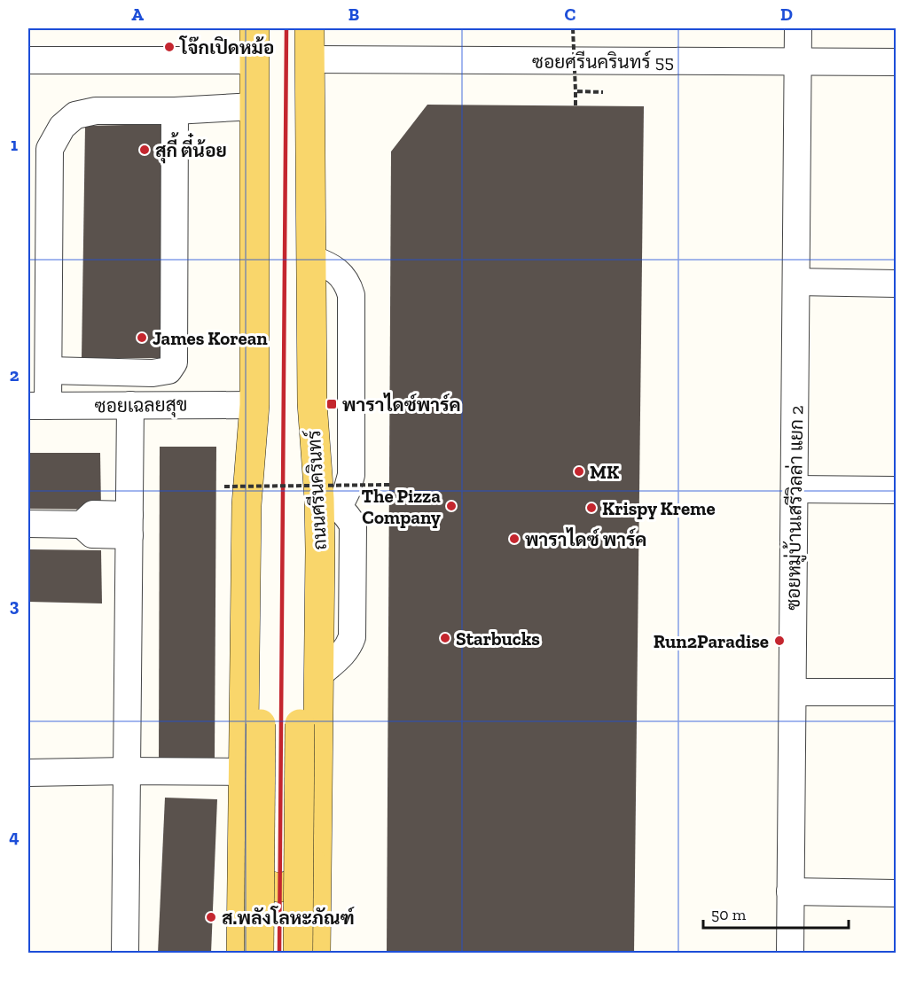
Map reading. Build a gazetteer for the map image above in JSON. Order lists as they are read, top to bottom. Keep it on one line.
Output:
{"streets":{"main road":["ถนนศรีนครินทร์"],"street":["ซอยศรีนครินทร์ 55","ซอยเฉลยสุข","ซอยหมู่บ้านเสรีวิลล่า แยก 2"]},"crossings":[["ซอยศรีนครินทร์ 55","ถนนศรีนครินทร์"],["ซอยศรีนครินทร์ 55","ซอยหมู่บ้านเสรีวิลล่า แยก 2"]],"places":{"other":["โจ๊กเปิดหม้อ","สุกี้ ตี๋น้อย","James Korean","MK","The Pizza Company","Krispy Kreme","พาราไดซ์ พาร์ค","Starbucks","Run2Paradise","ส.พลังโลหะภัณฑ์"],"transit":["พาราไดซ์พาร์ค"]},"scale_bar":"50 m","grid":{"columns":["A","B","C","D"],"rows":["1","2","3","4"]}}
